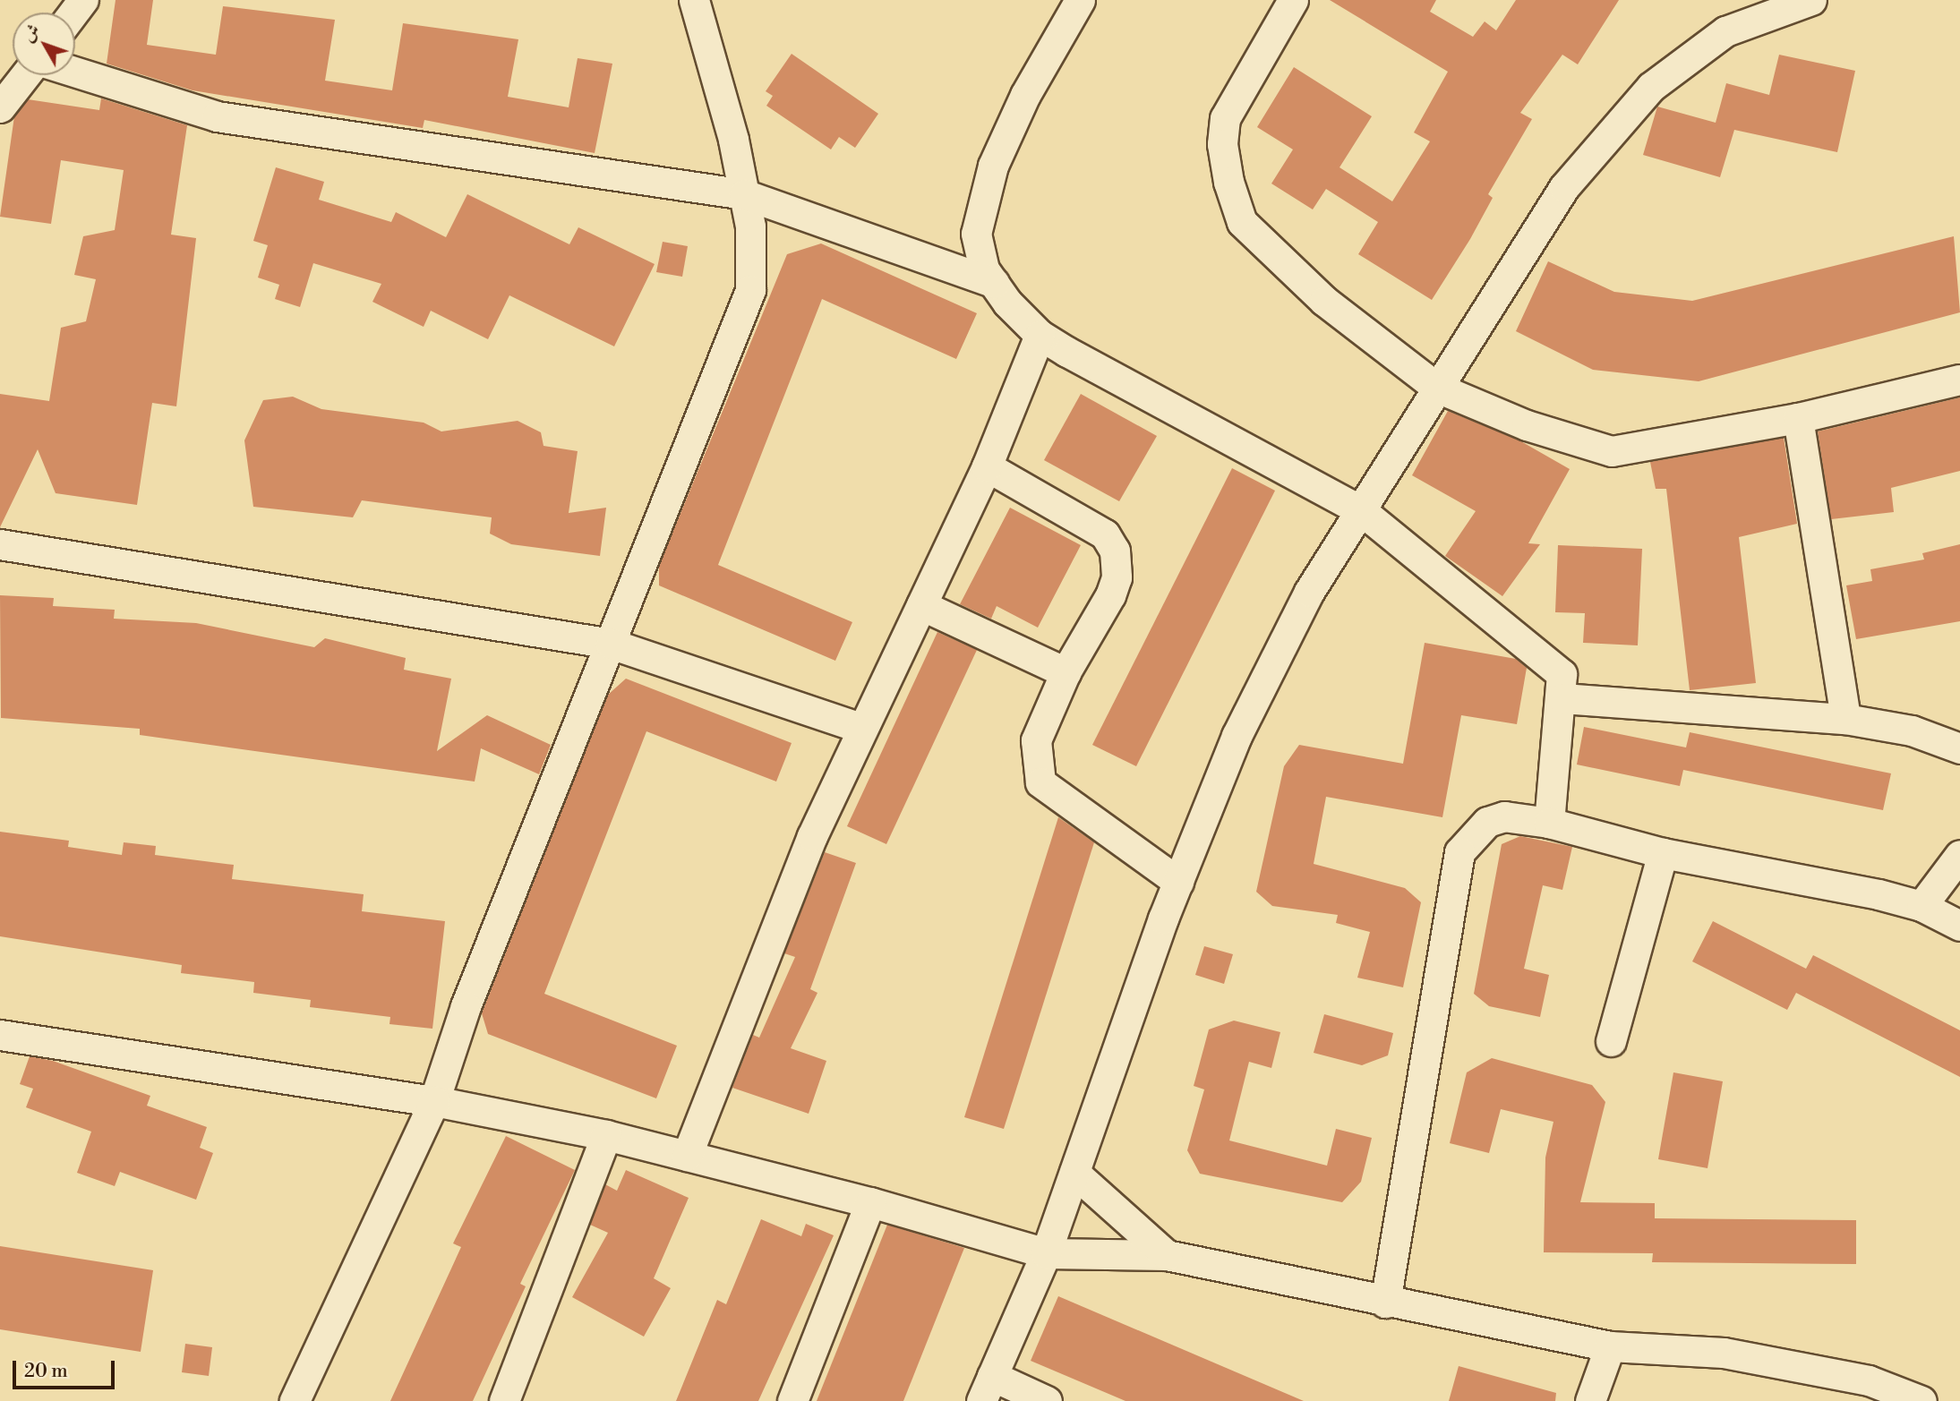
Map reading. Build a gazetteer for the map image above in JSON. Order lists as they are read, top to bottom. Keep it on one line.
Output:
{"scale_bar":"20 m","north":"top left"}
